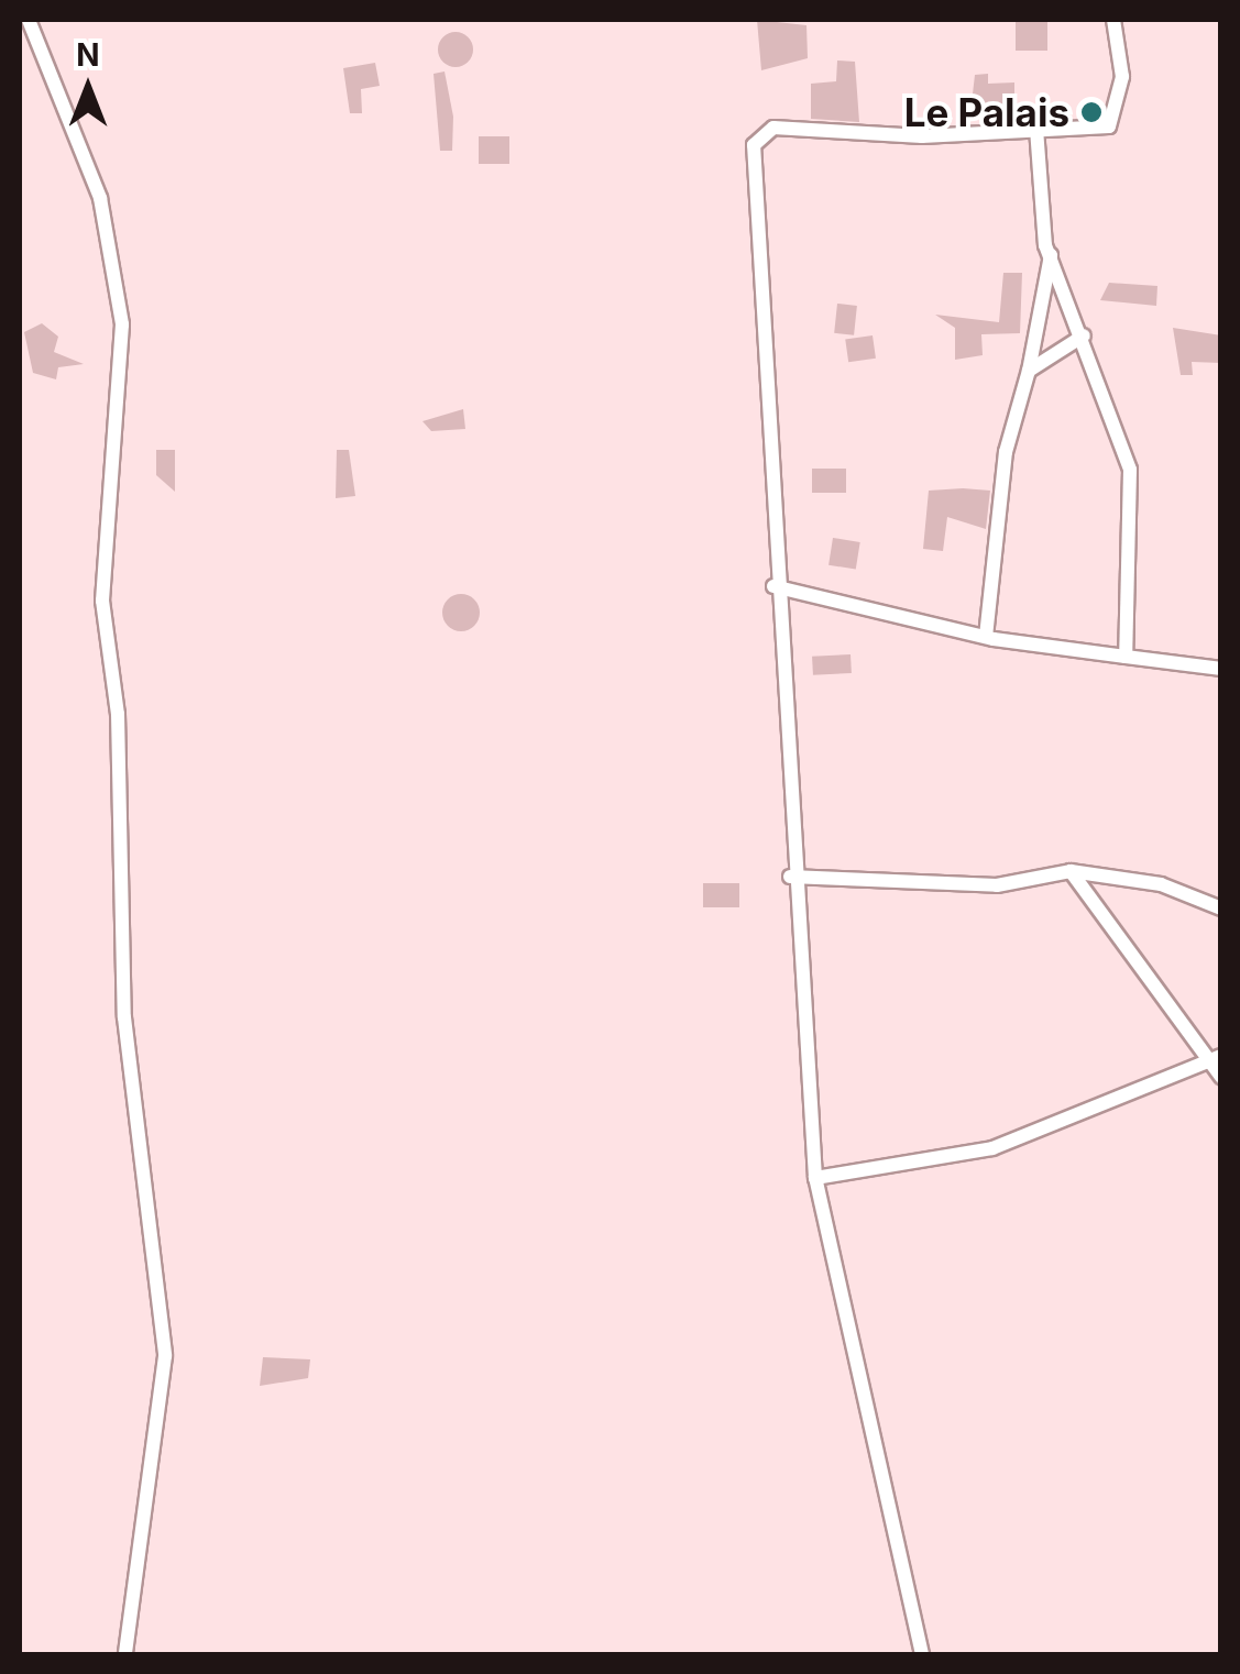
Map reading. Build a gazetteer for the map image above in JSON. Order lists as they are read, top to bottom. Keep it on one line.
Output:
{"places":["Le Palais"],"north":"top"}
